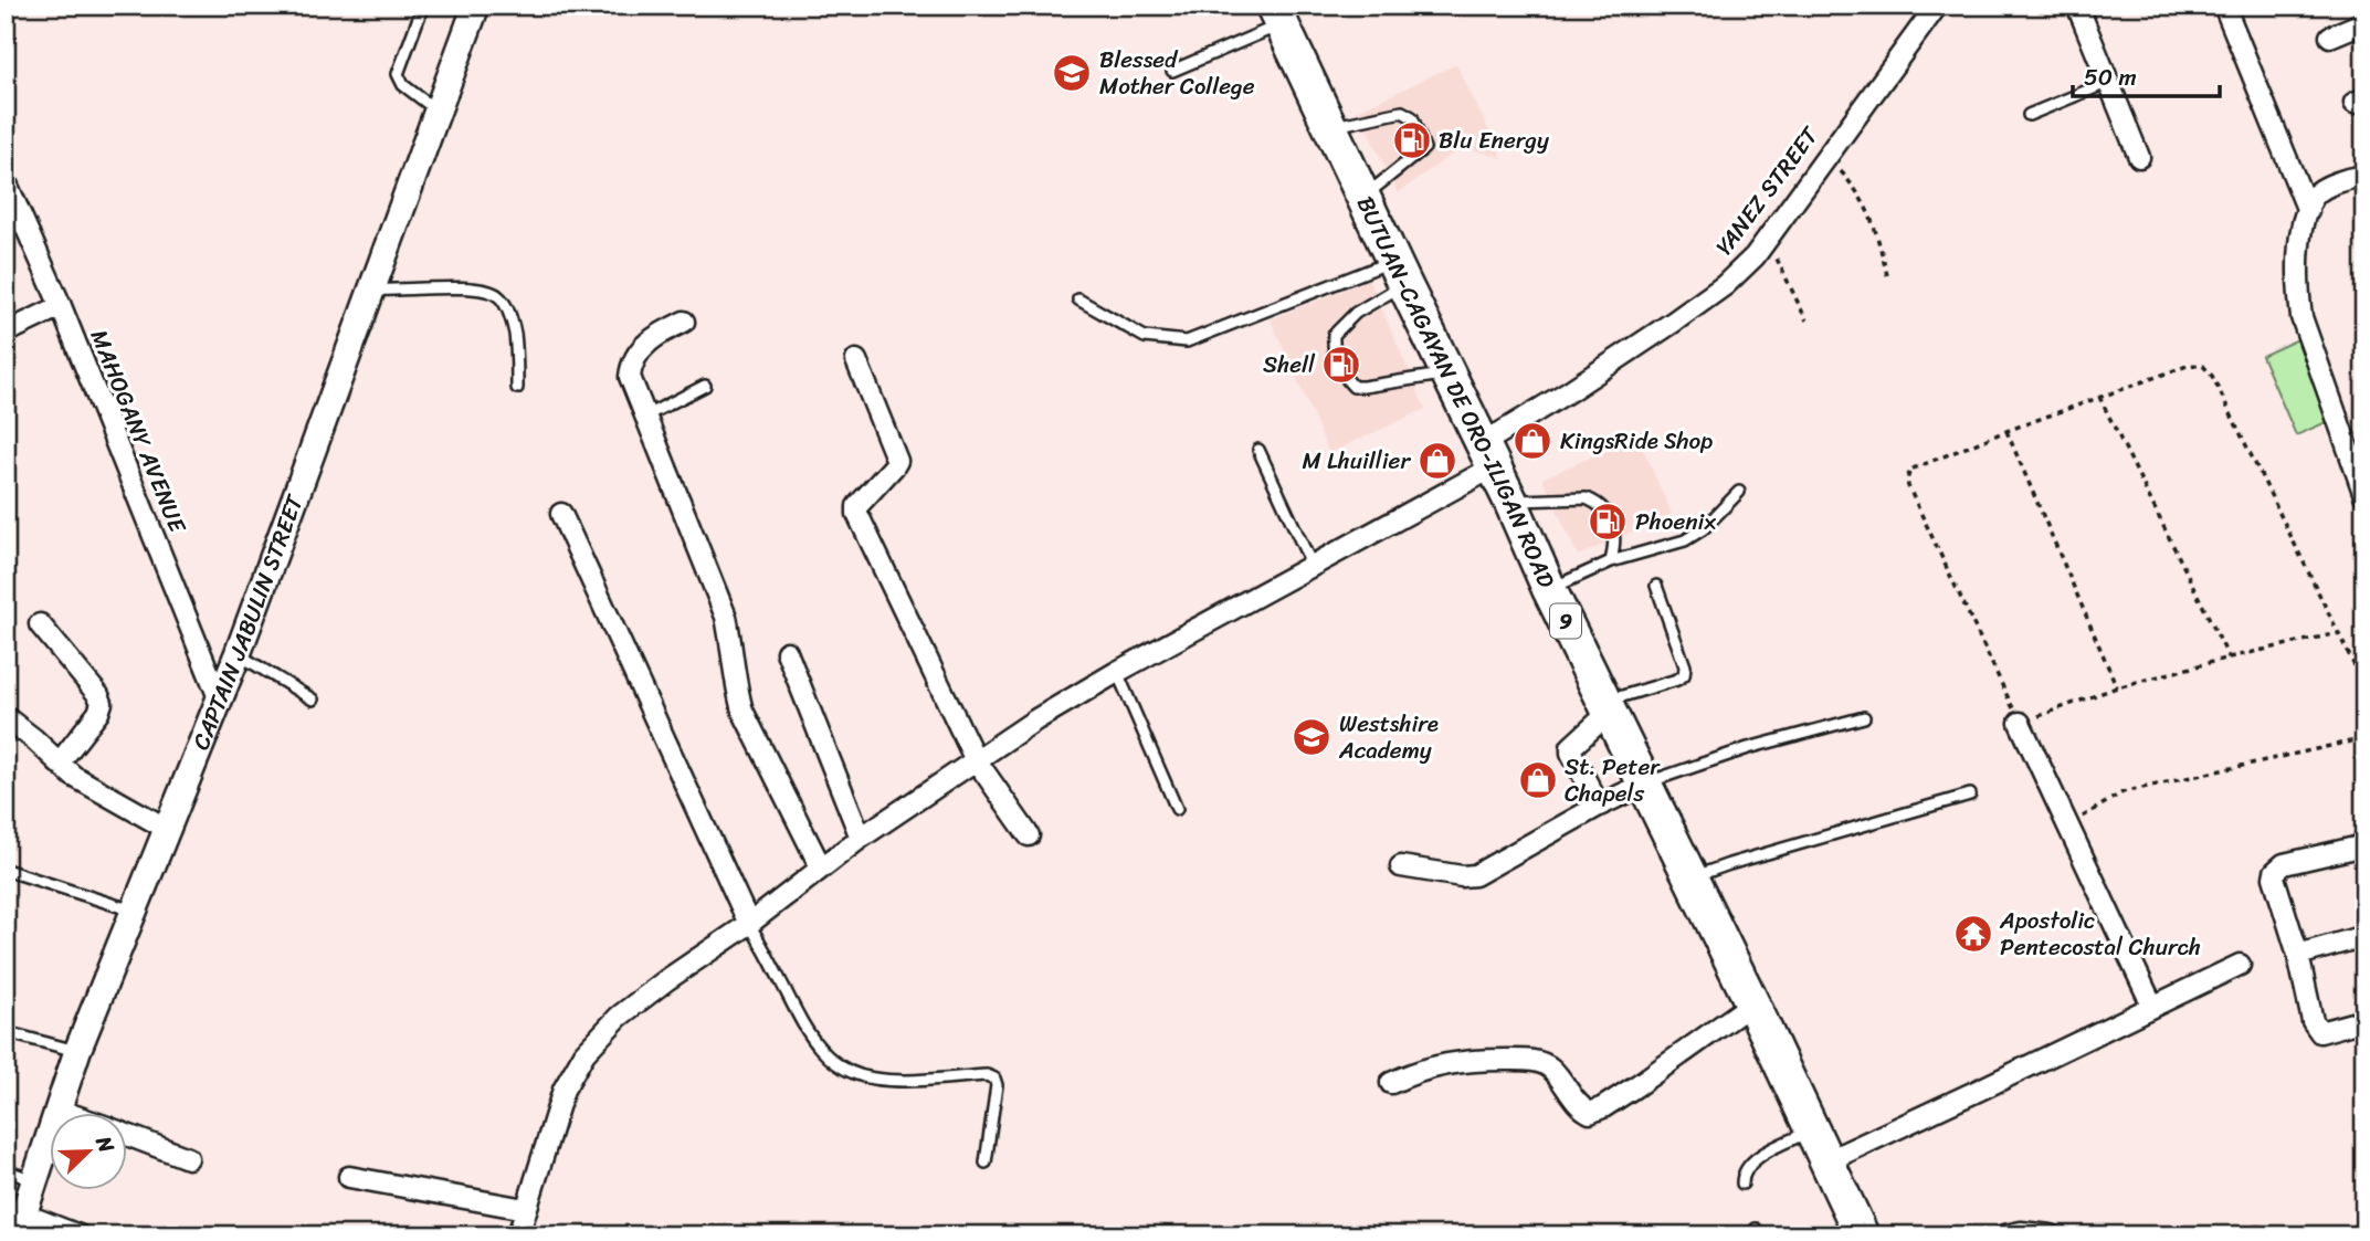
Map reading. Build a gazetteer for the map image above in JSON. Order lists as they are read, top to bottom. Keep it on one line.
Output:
{"streets":{"highway":["BUTUAN-CAGAYAN DE ORO-ILIGAN ROAD","9"],"street":["YANEZ STREET","MAHOGANY AVENUE","CAPTAIN JABULIN STREET"]},"crossings":[["YANEZ STREET","BUTUAN-CAGAYAN DE ORO-ILIGAN ROAD"],["MAHOGANY AVENUE","CAPTAIN JABULIN STREET"]],"places":{"school or university":["Blessed Mother College","Westshire Academy"],"fuel station":["Blu Energy","Shell","Phoenix"],"shop":["KingsRide Shop","M Lhuillier","St. Peter Chapels"],"temple":["Apostolic Pentecostal Church"]},"scale_bar":"50 m","north":"top right"}
